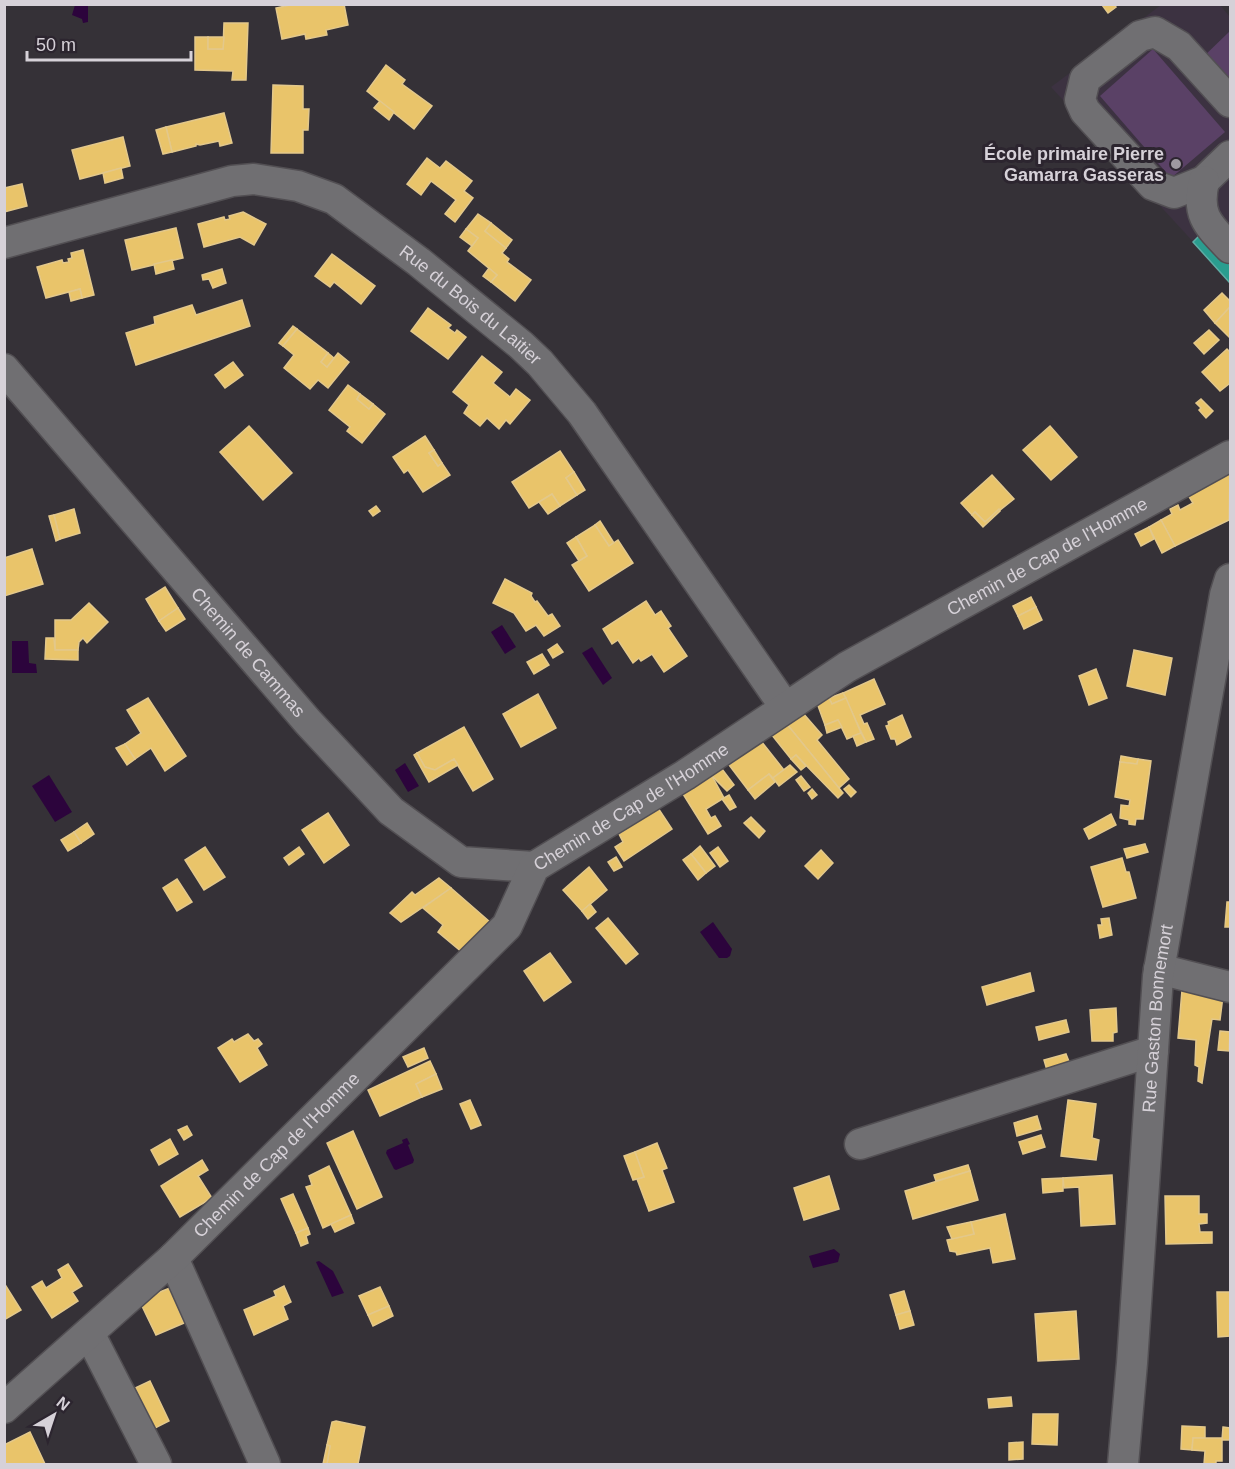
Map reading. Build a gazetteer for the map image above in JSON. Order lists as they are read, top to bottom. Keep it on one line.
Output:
{"streets":{"street":["Rue du Bois du Laitier","Chemin de Cap de l'Homme","Chemin de Cammas","Rue Gaston Bonnemort"]},"crossings":[["Rue du Bois du Laitier","Chemin de Cap de l'Homme"],["Chemin de Cap de l'Homme","Chemin de Cammas"]],"places":["École primaire Pierre Gamarra Gasseras"],"scale_bar":"50 m","north":"top right"}
